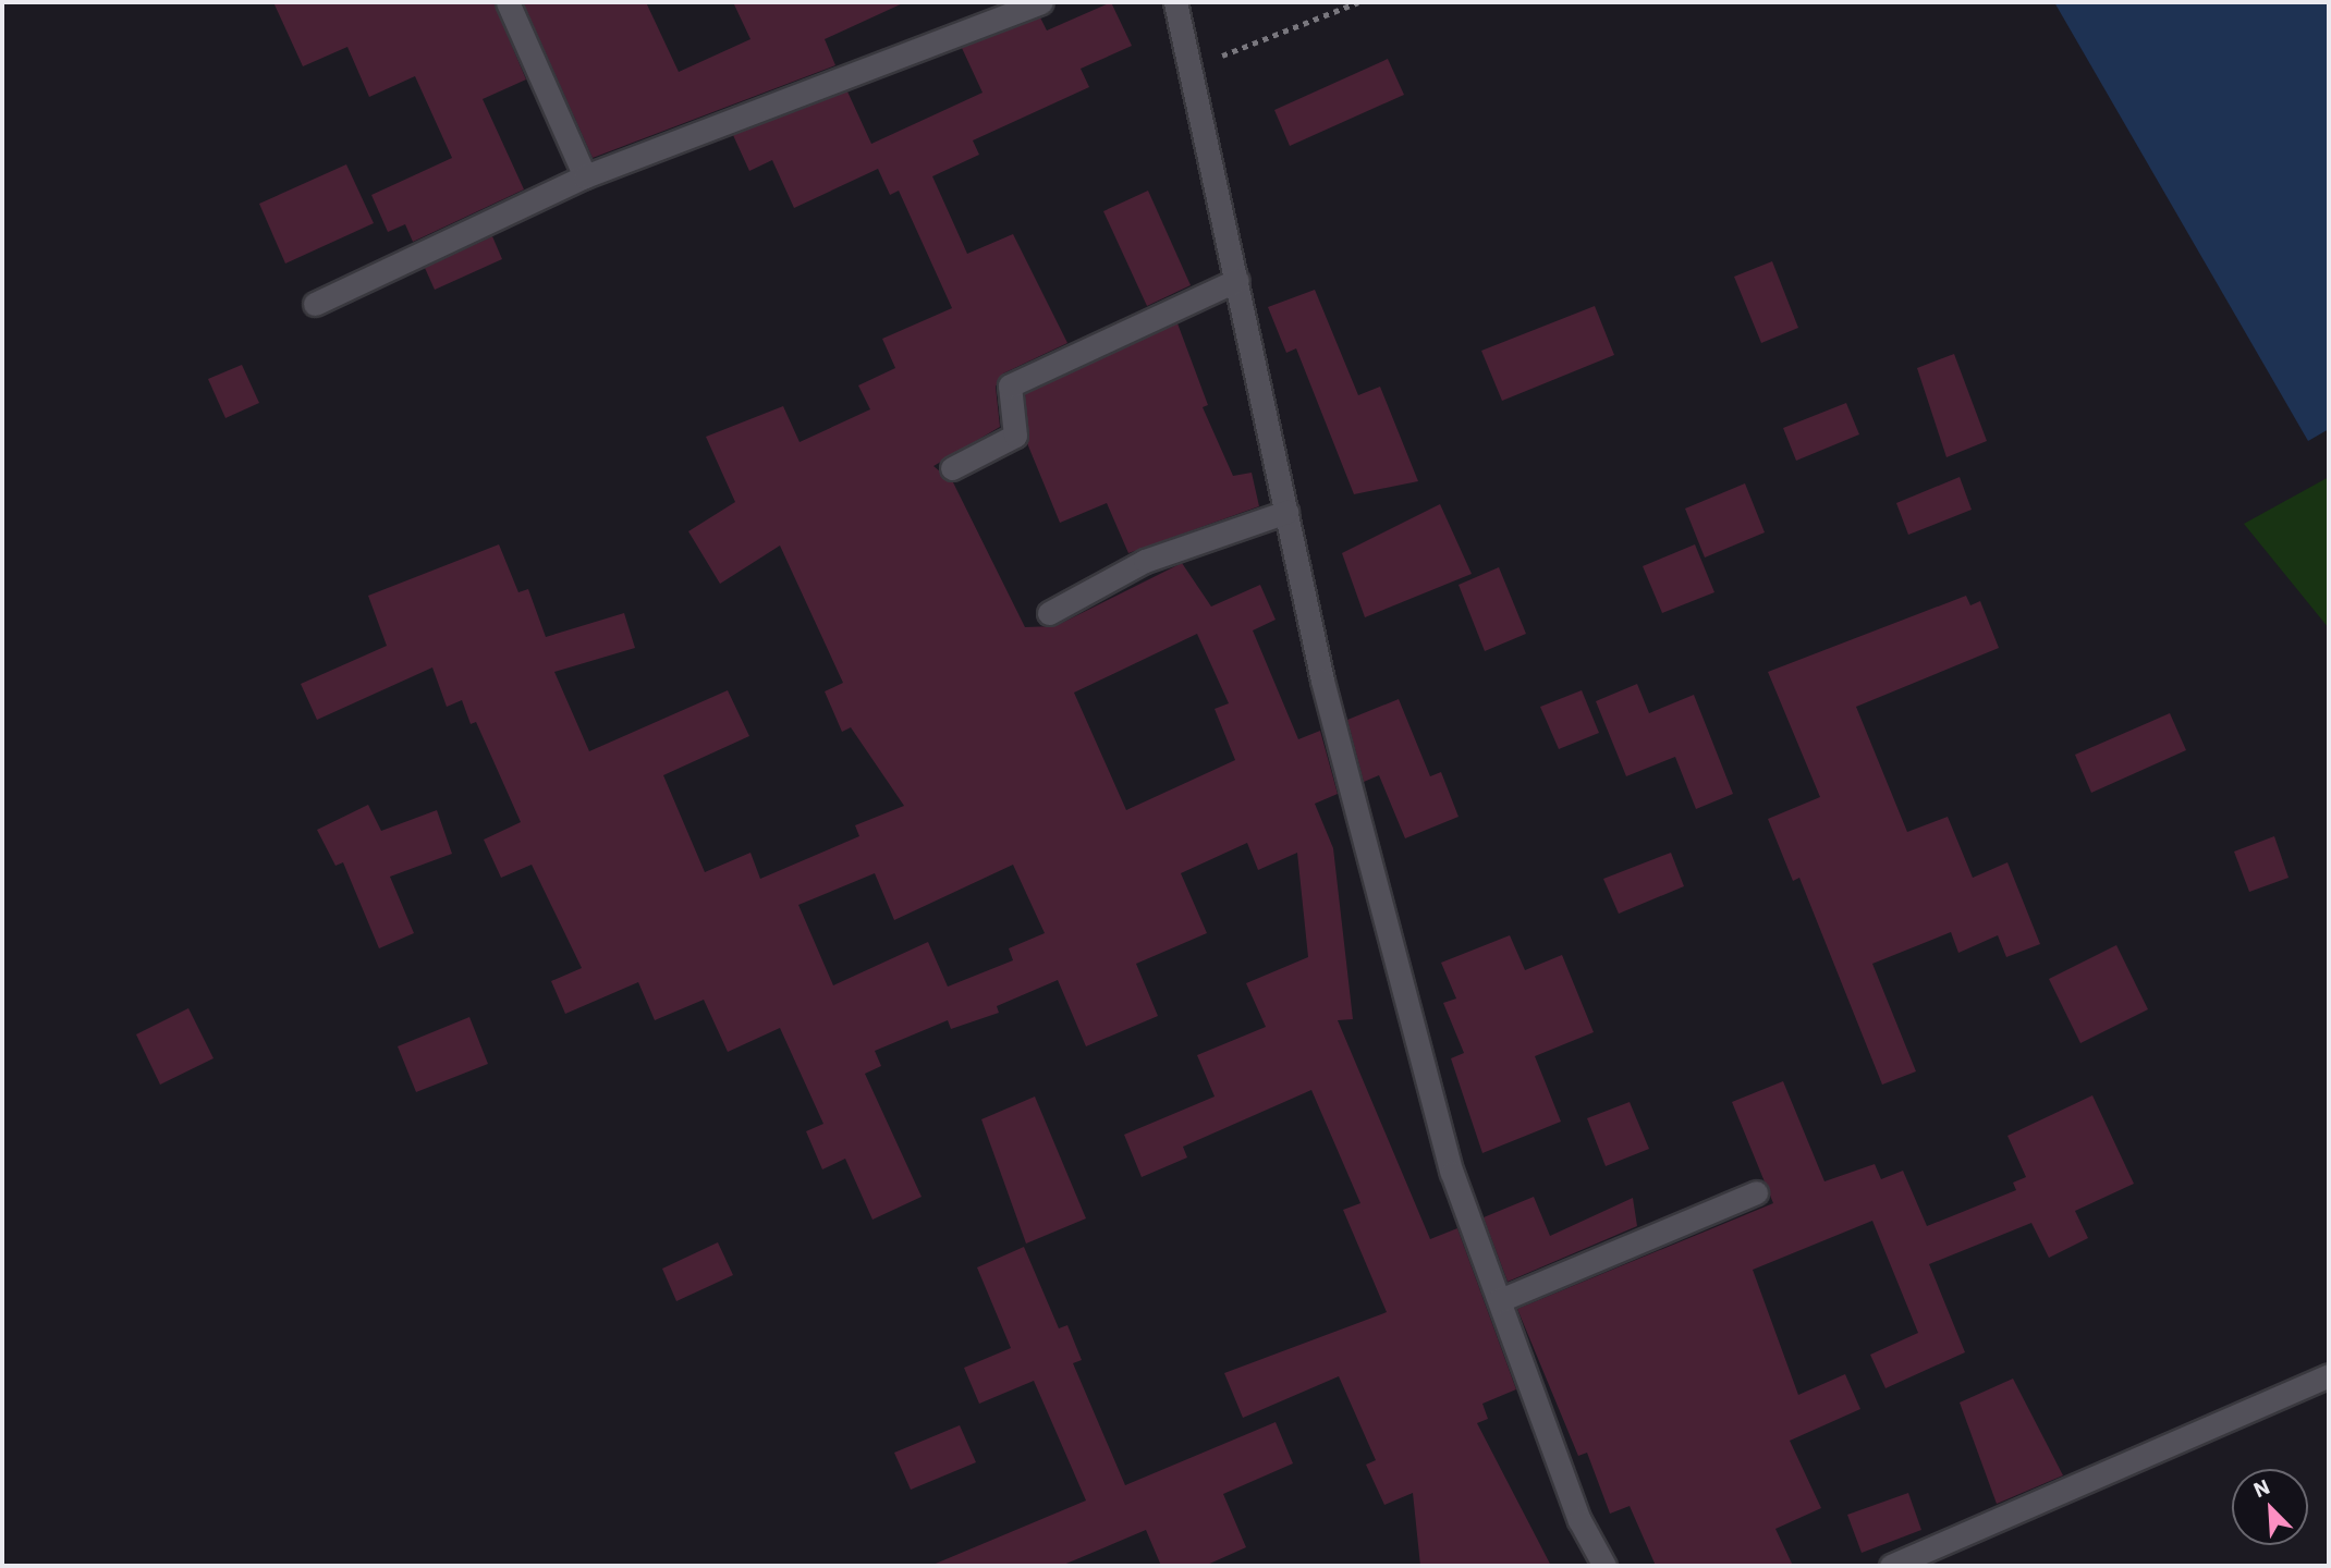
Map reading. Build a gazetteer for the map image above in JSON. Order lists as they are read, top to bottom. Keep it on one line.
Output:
{"north":"top left"}
